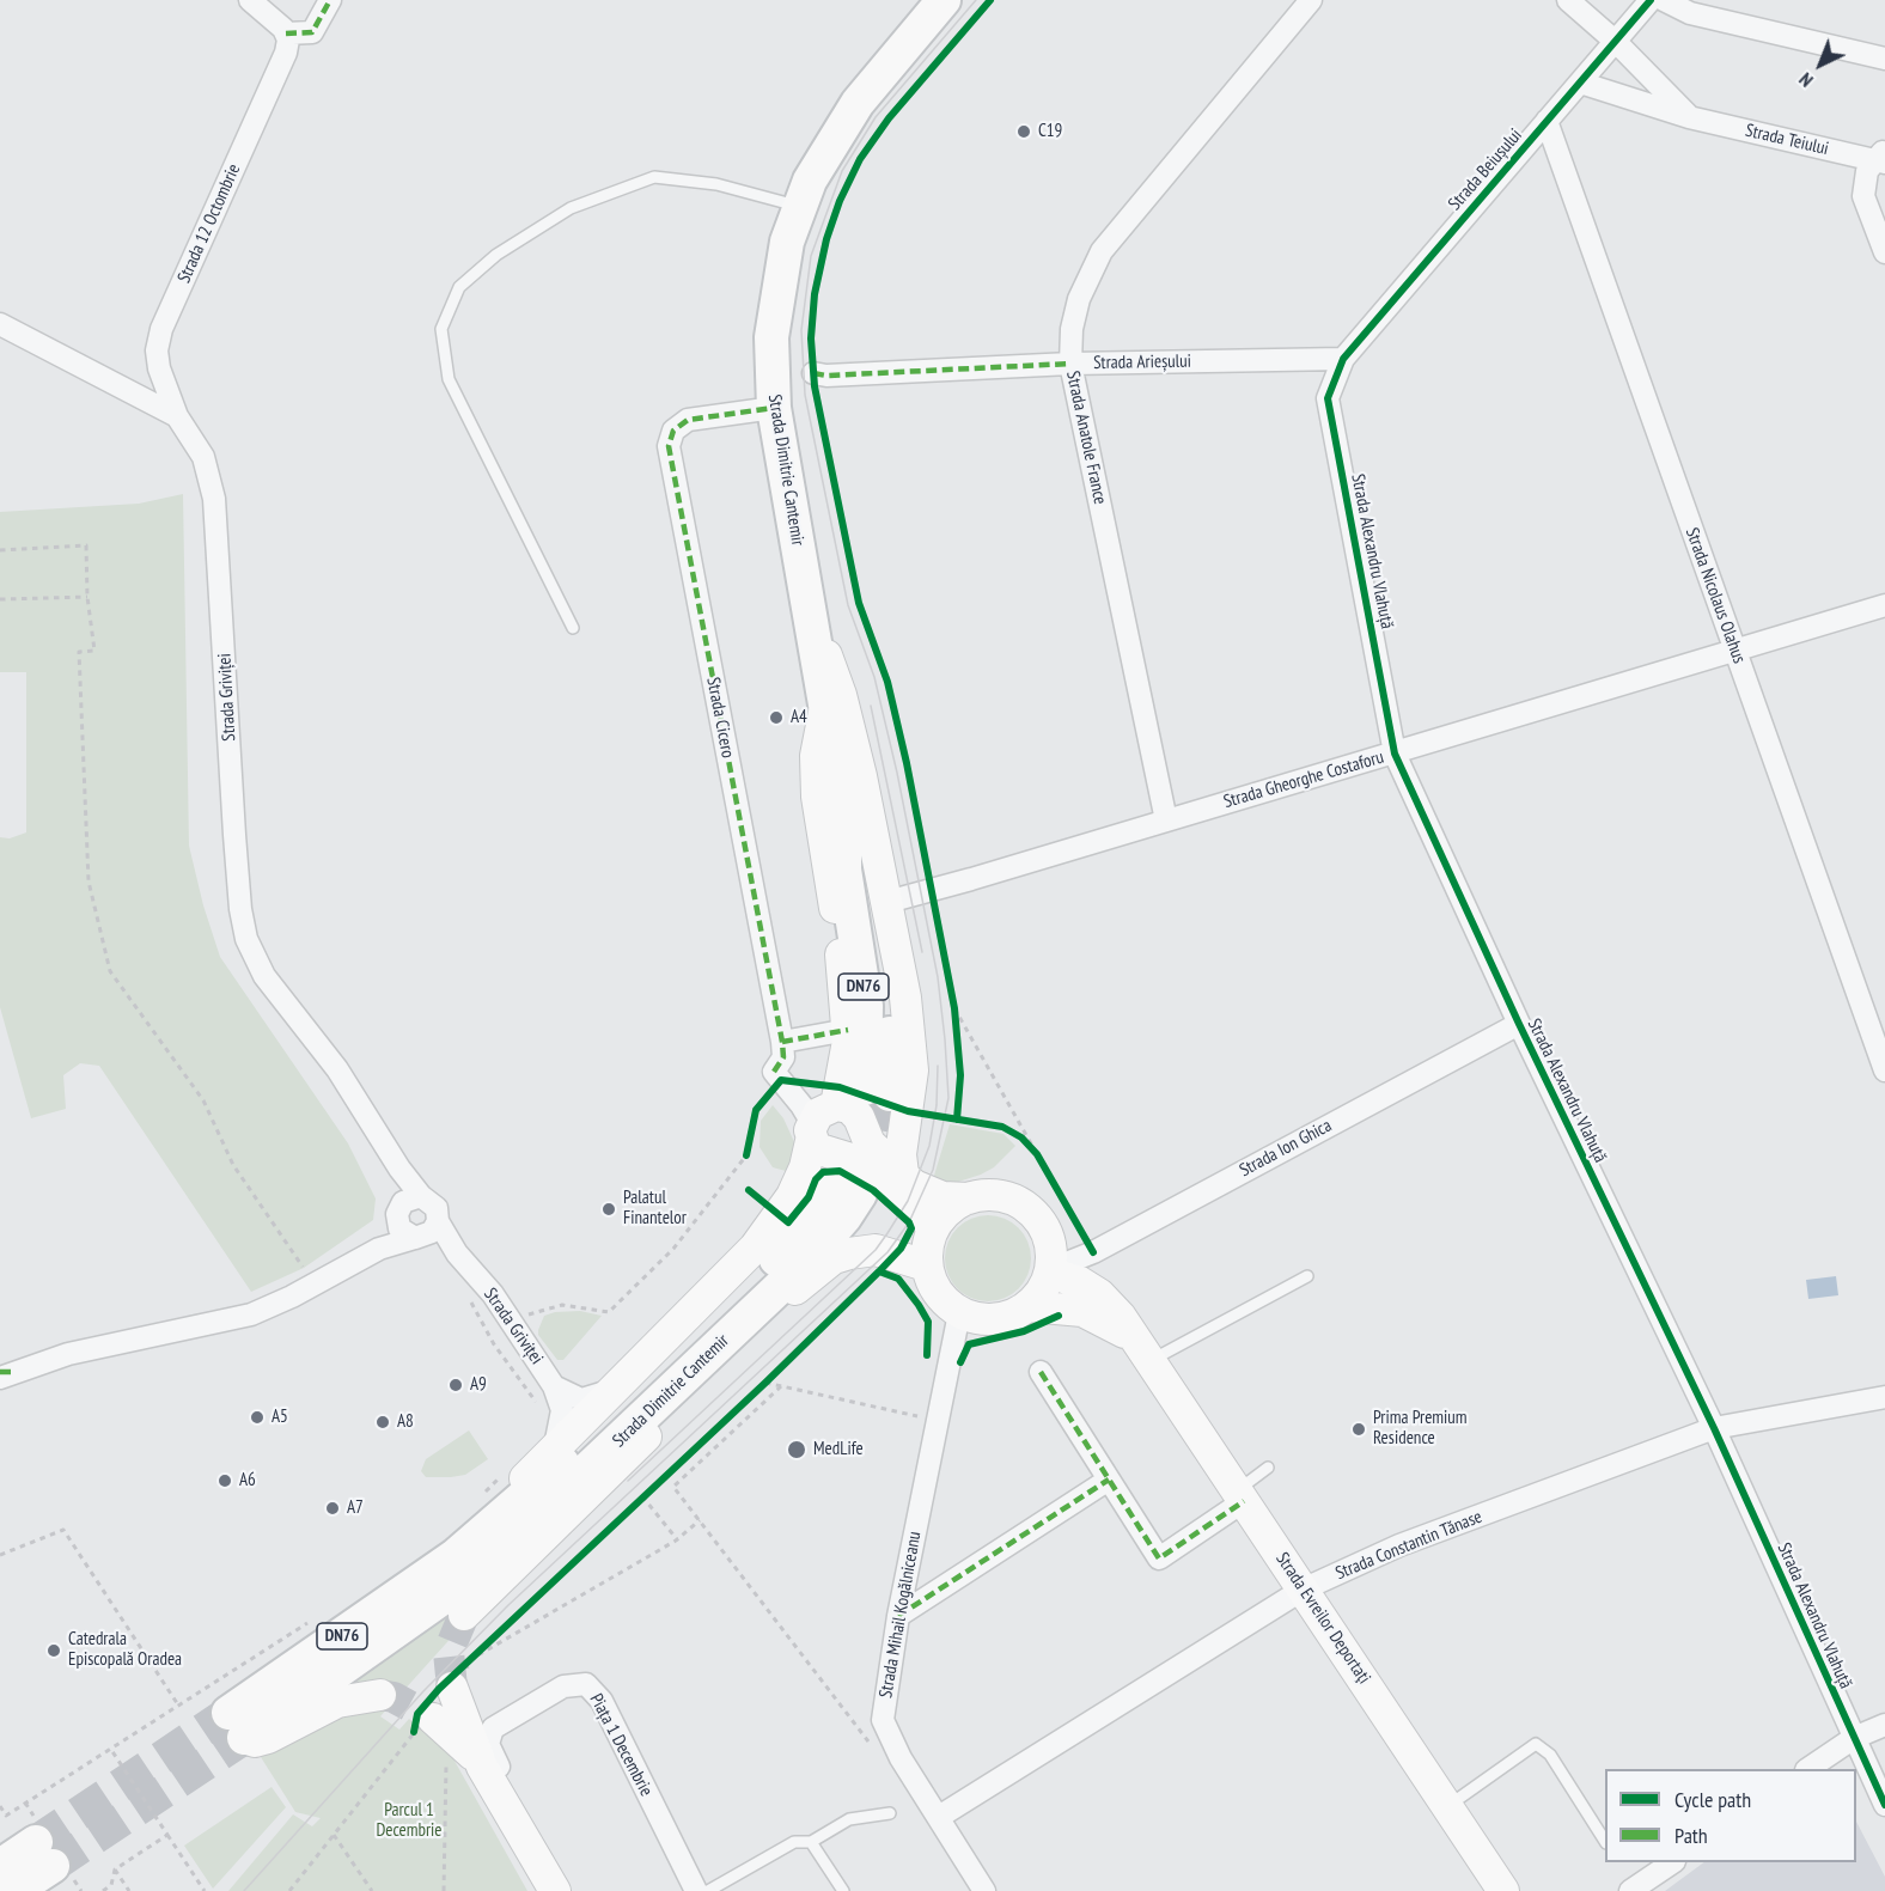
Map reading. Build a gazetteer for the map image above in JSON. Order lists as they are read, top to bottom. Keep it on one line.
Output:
{"streets":{"main road":["Strada Dimitrie Cantemir","DN76","Strada Evreilor Deportaţi"],"street":["Strada Teiului","Strada Beiușului","Strada 12 Octombrie","Strada Arieșului","Strada Anatole France","Strada Alexandru Vlahuță","Strada Nicolaus Olahus","Strada Griviței","Strada Cicero","Strada Gheorghe Costaforu","Strada Ion Ghica","Strada Constantin Tănase","Strada Mihail Kogălniceanu","Piața 1 Decembrie"]},"crossings":[["Strada Teiului","Strada Beiușului"],["Strada Beiușului","Strada Arieșului"],["Strada Beiușului","Strada Alexandru Vlahuță"],["Strada Beiușului","Strada Nicolaus Olahus"],["Strada 12 Octombrie","Strada Griviței"],["Strada Arieșului","Strada Anatole France"],["Strada Arieșului","Strada Alexandru Vlahuță"],["Strada Anatole France","Strada Gheorghe Costaforu"],["Strada Dimitrie Cantemir","Strada Cicero"],["Strada Dimitrie Cantemir","DN76"],["Strada Alexandru Vlahuță","Strada Gheorghe Costaforu"],["Strada Alexandru Vlahuță","Strada Ion Ghica"],["Strada Alexandru Vlahuță","Strada Constantin Tănase"],["Strada Nicolaus Olahus","Strada Gheorghe Costaforu"],["Strada Ion Ghica","Strada Mihail Kogălniceanu"],["Strada Ion Ghica","Strada Evreilor Deportaţi"],["Strada Constantin Tănase","Strada Mihail Kogălniceanu"],["Strada Constantin Tănase","Strada Evreilor Deportaţi"],["Strada Mihail Kogălniceanu","Strada Evreilor Deportaţi"]],"parks":["Parcul 1 Decembrie"],"places":["C19","A4","Palatul Finantelor","A9","A5","A8","Prima Premium Residence","MedLife","A6","A7","Catedrala Episcopală Oradea"],"legend":["Cycle path","Path"],"north":"bottom left"}
